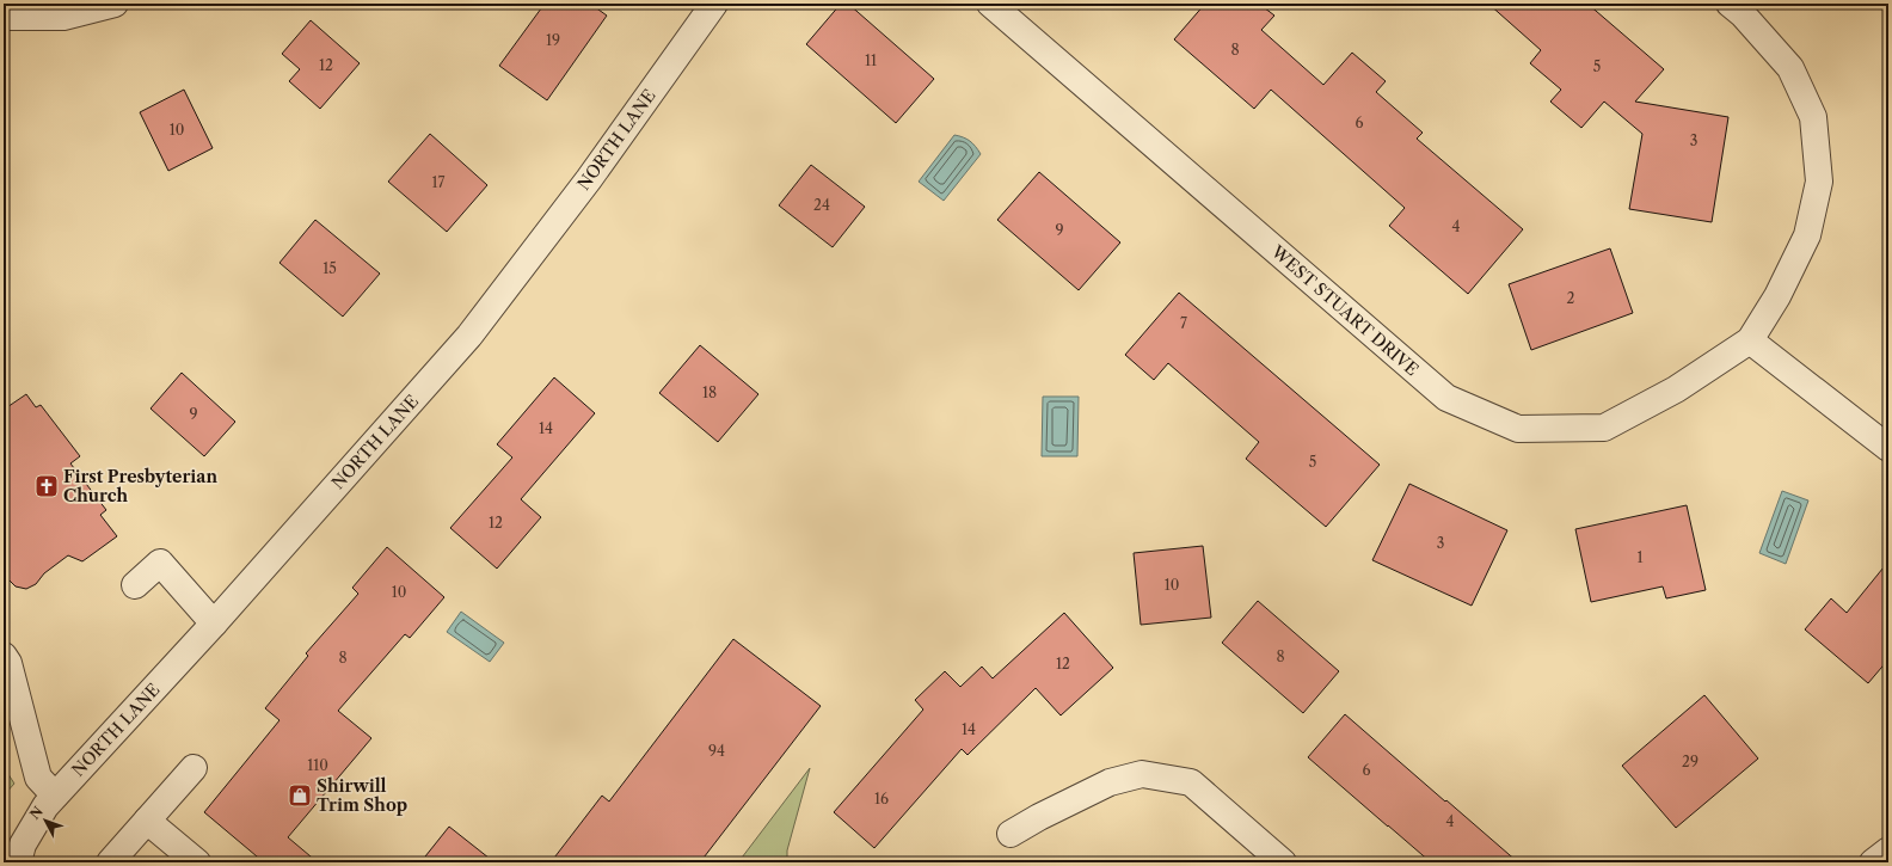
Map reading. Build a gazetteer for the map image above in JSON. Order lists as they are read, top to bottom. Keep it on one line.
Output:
{"streets":{"street":["NORTH LANE","WEST STUART DRIVE"]},"places":{"church":["First Presbyterian Church"],"shop":["Shirwill Trim Shop"]},"house_numbers":["19","8","11","12","5","6","10","3","17","24","4","9","15","2","7","18","9","14","5","12","3","1","10","10","8","8","12","14","94","29","110","6","16","4"],"north":"top left"}
